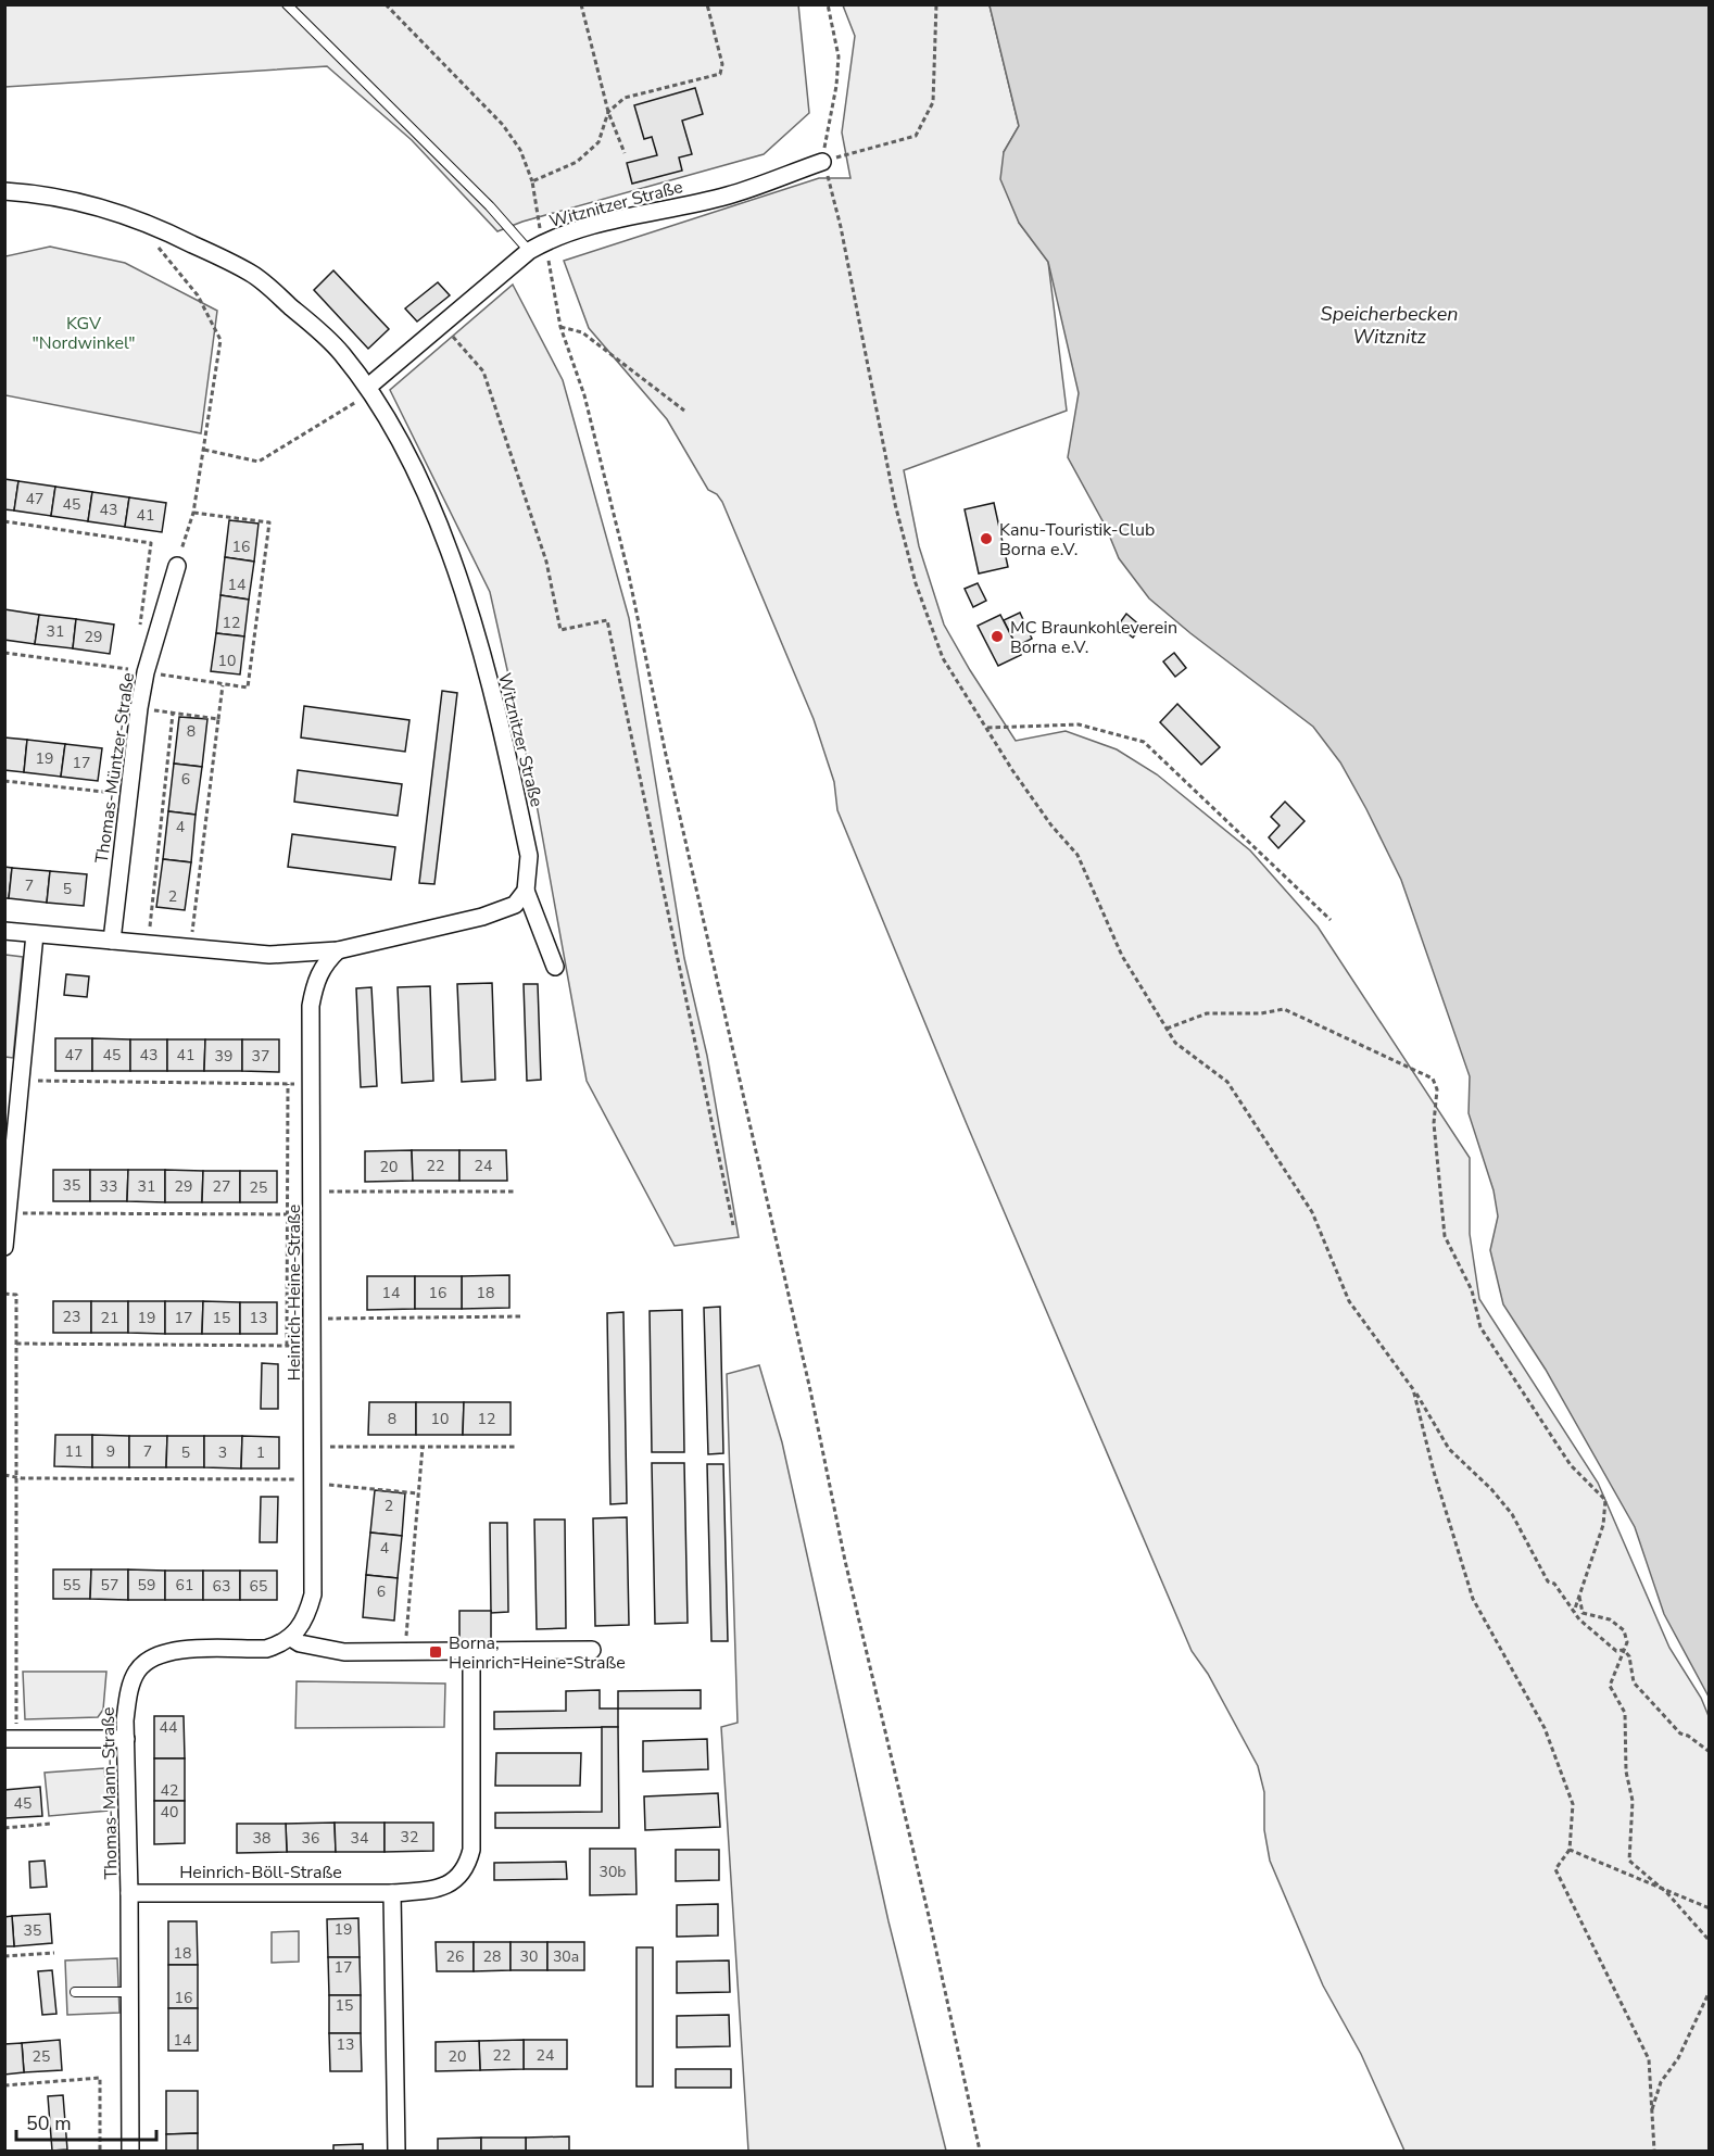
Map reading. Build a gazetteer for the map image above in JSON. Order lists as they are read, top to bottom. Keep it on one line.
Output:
{"streets":{"street":["Witznitzer Straße","Thomas-Müntzer-Straße","Heinrich-Heine-Straße","Thomas-Mann-Straße","Heinrich-Böll-Straße"]},"crossings":[["Heinrich-Heine-Straße","Thomas-Mann-Straße"],["Thomas-Mann-Straße","Heinrich-Böll-Straße"]],"water":["Speicherbecken Witznitz"],"parks":["KGV \"Nordwinkel\""],"places":{"other":["Kanu-Touristik-Club Borna e.V.","MC Braunkohleverein Borna e.V."],"transit":["Borna, Heinrich-Heine-Straße"]},"house_numbers":["47","45","43","41","16","14","12","31","29","10","8","19","17","6","4","7","5","2","47","45","43","41","39","37","22","24","20","35","33","31","29","27","25","14","16","18","23","21","19","17","15","13","8","10","12","11","9","7","5","3","1","2","4","55","57","59","61","63","65","6","44","42","45","40","32","38","36","34","30b","19","35","18","26","28","30","30a","17","16","15","14","13","22","24","25","20"],"scale_bar":"50 m"}
